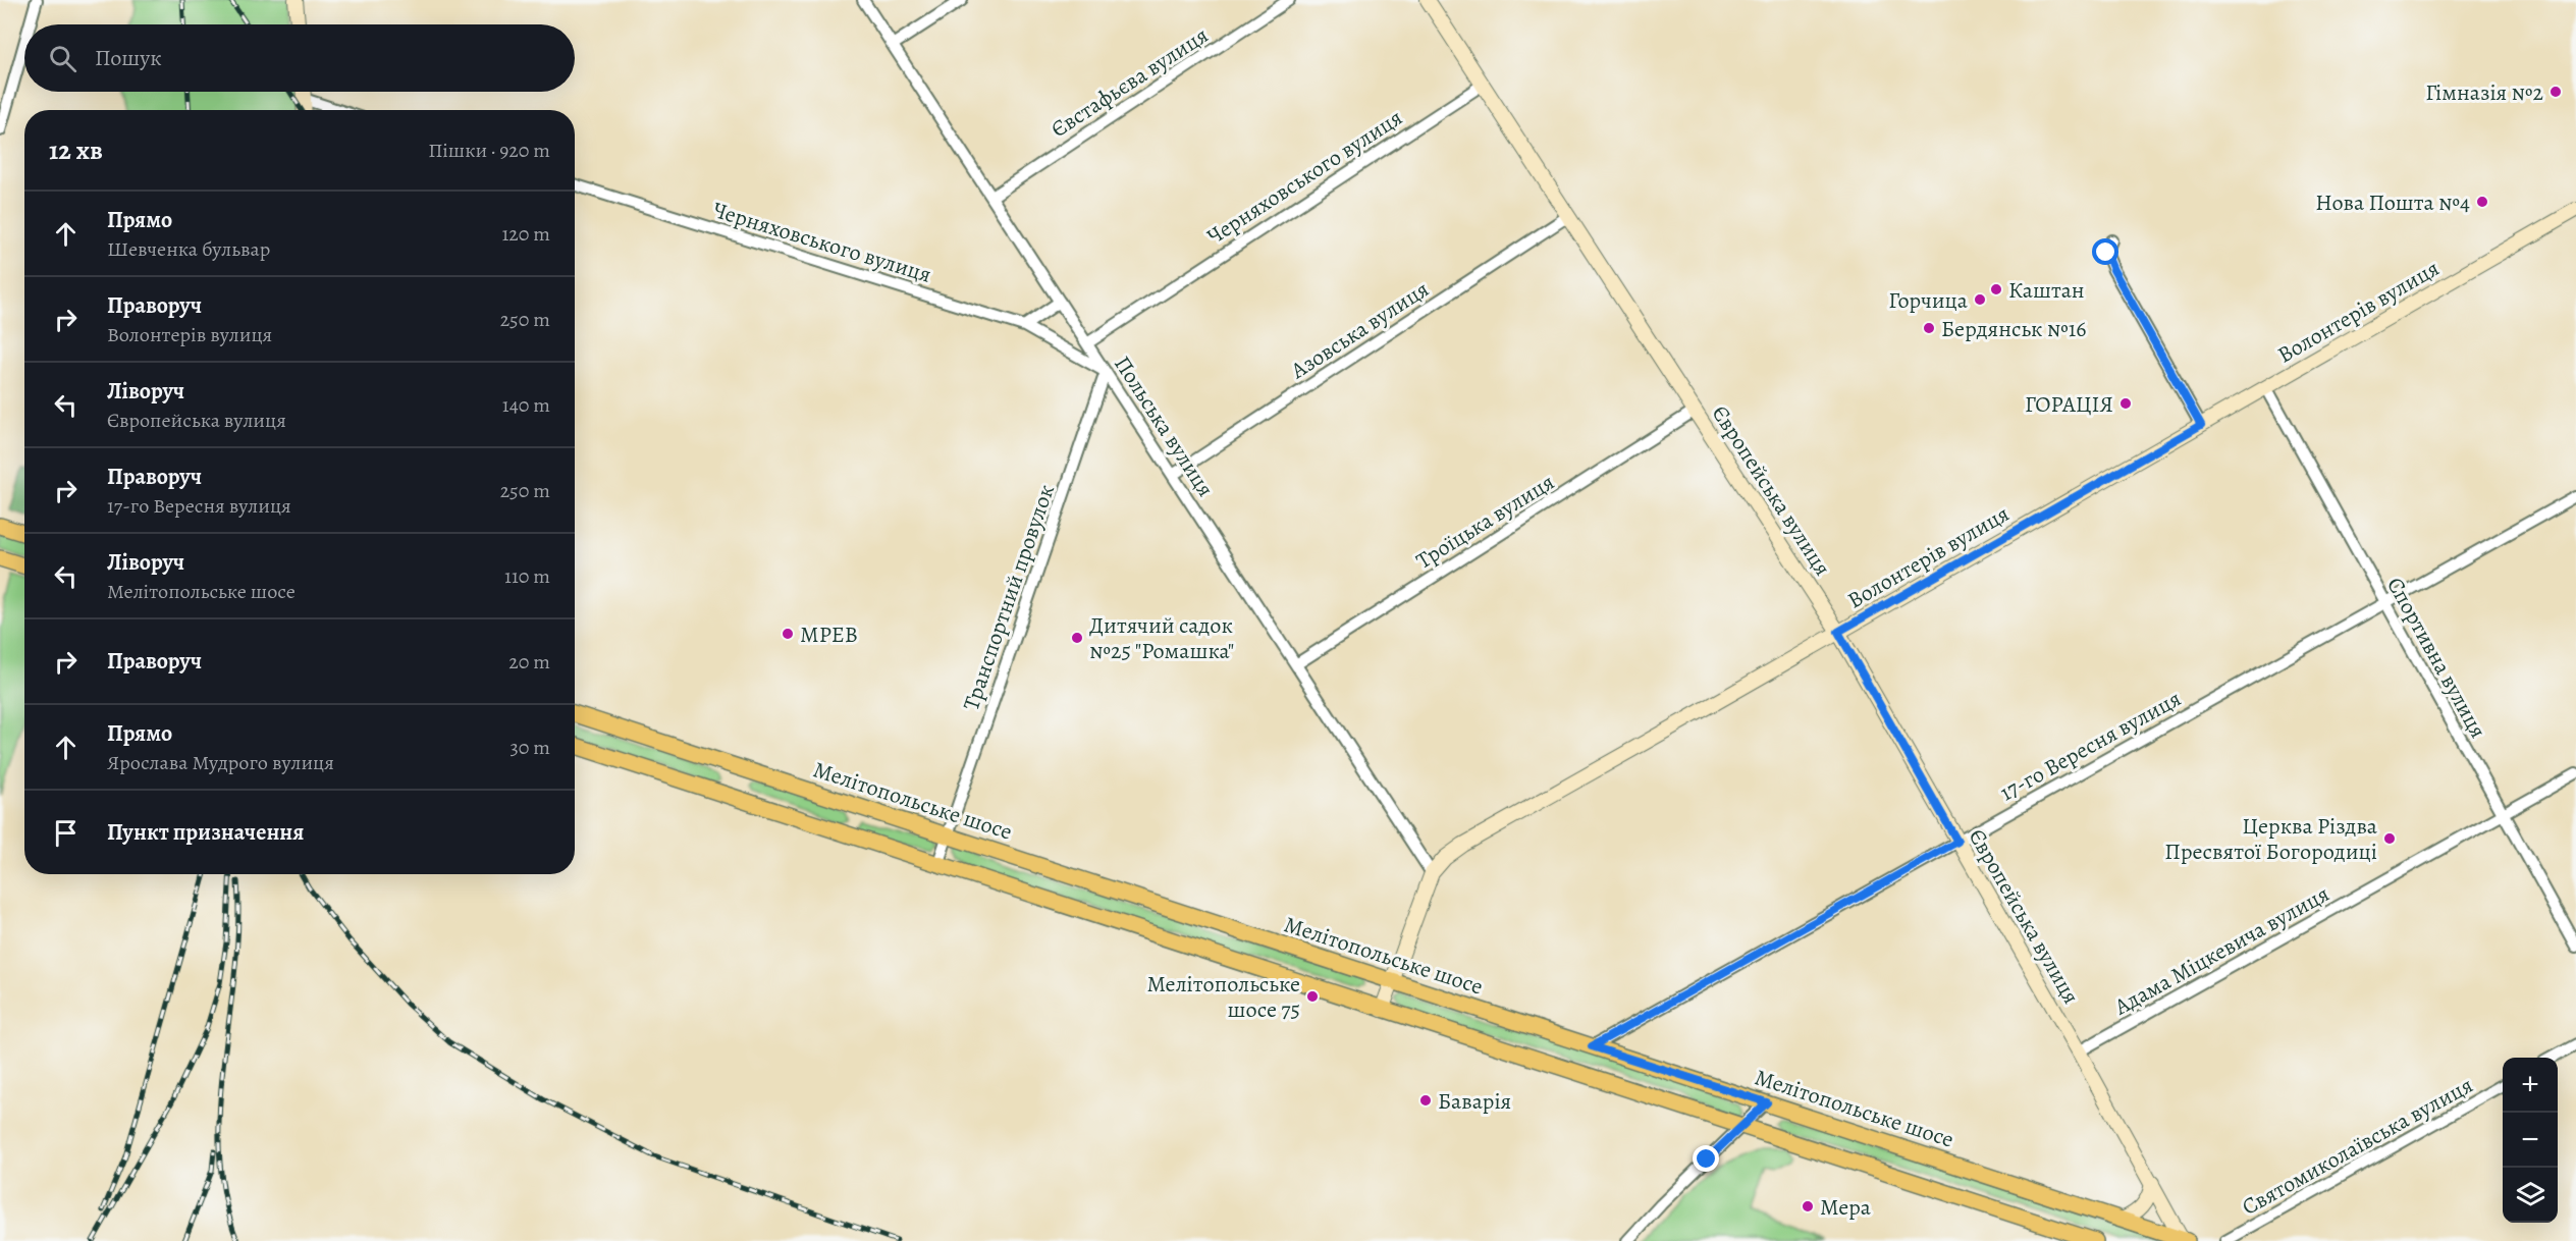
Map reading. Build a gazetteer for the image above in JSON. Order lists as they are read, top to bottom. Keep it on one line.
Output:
{"streets":{"main road":["Мелітопольське шосе"],"street":["Євстафьєва вулиця","Черняховського вулиця","Волонтерів вулиця","Азовська вулиця","Польська вулиця","Європейська вулиця","Троїцька вулиця","Транспортний провулок","Спортивна вулиця","17-го Вересня вулиця","Адама Міцкевича вулиця","Святомиколаївська вулиця"]},"crossings":[["Євстафьєва вулиця","Польська вулиця"],["Черняховського вулиця","Польська вулиця"],["Черняховського вулиця","Європейська вулиця"],["Черняховського вулиця","Транспортний провулок"],["Волонтерів вулиця","Польська вулиця"],["Волонтерів вулиця","Європейська вулиця"],["Волонтерів вулиця","Спортивна вулиця"],["Волонтерів вулиця","Мелітопольське шосе"],["Азовська вулиця","Польська вулиця"],["Азовська вулиця","Європейська вулиця"],["Польська вулиця","Троїцька вулиця"],["Польська вулиця","Транспортний провулок"],["Європейська вулиця","Троїцька вулиця"],["Європейська вулиця","17-го Вересня вулиця"],["Європейська вулиця","Мелітопольське шосе"],["Європейська вулиця","Адама Міцкевича вулиця"],["Транспортний провулок","Мелітопольське шосе"],["Спортивна вулиця","17-го Вересня вулиця"],["Спортивна вулиця","Адама Міцкевича вулиця"],["17-го Вересня вулиця","Мелітопольське шосе"]],"places":["Гімназія №2","Нова Пошта №4","Каштан","Горчица","Бердянськ №16","ГОРАЦІЯ","МРЕВ","Дитячий садок №25 \"Ромашка\"","Церква Різдва Пресвятої Богородиці","Мелітопольське шосе 75","Баварія","Мера"],"page":{"search":"Пошук","heading":["12 хв","Пішки · 920 m"],"list":[["Прямо","Шевченка бульвар","120 m"],["Праворуч","Волонтерів вулиця","250 m"],["Ліворуч","Європейська вулиця","140 m"],["Праворуч","17-го Вересня вулиця","250 m"],["Ліворуч","Мелітопольське шосе","110 m"],["Праворуч","20 m"],["Прямо","Ярослава Мудрого вулиця","30 m"],"Пункт призначення"],"map_buttons":["+","−"]}}
